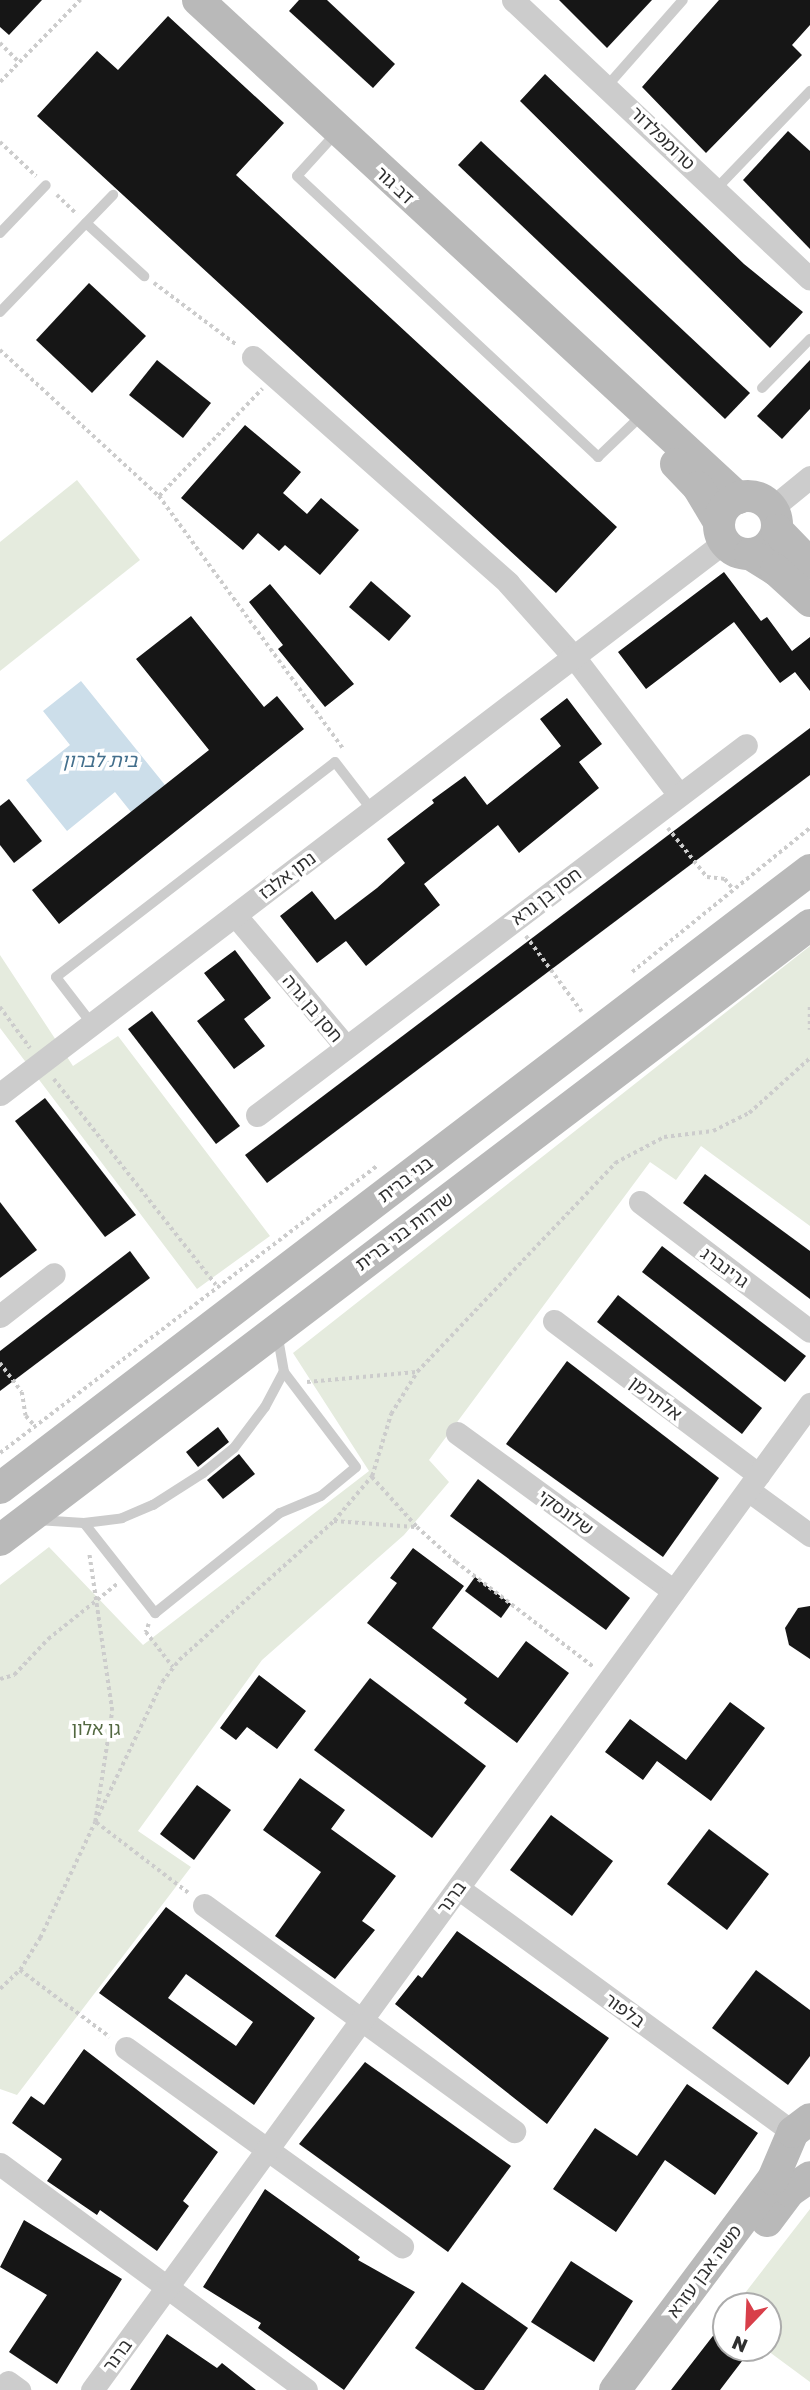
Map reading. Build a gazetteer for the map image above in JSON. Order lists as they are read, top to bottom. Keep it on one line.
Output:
{"streets":{"main road":["דב גור","בני ברית","שדרות בני ברית","משה אבן עזרא"],"street":["טרומפלדור","נתן אלבז","חסן בן גרא","חסן בן גרה","גרינברג","אלתרמן","שלונסקי","ברנר","בלפור"]},"crossings":[["דב גור","נתן אלבז"],["נתן אלבז","חסן בן גרה"],["חסן בן גרא","חסן בן גרה"],["אלתרמן","ברנר"],["שלונסקי","ברנר"],["ברנר","בלפור"],["בלפור","משה אבן עזרא"]],"water":["בית לברון"],"parks":["גן אלון"],"north":"bottom left"}
